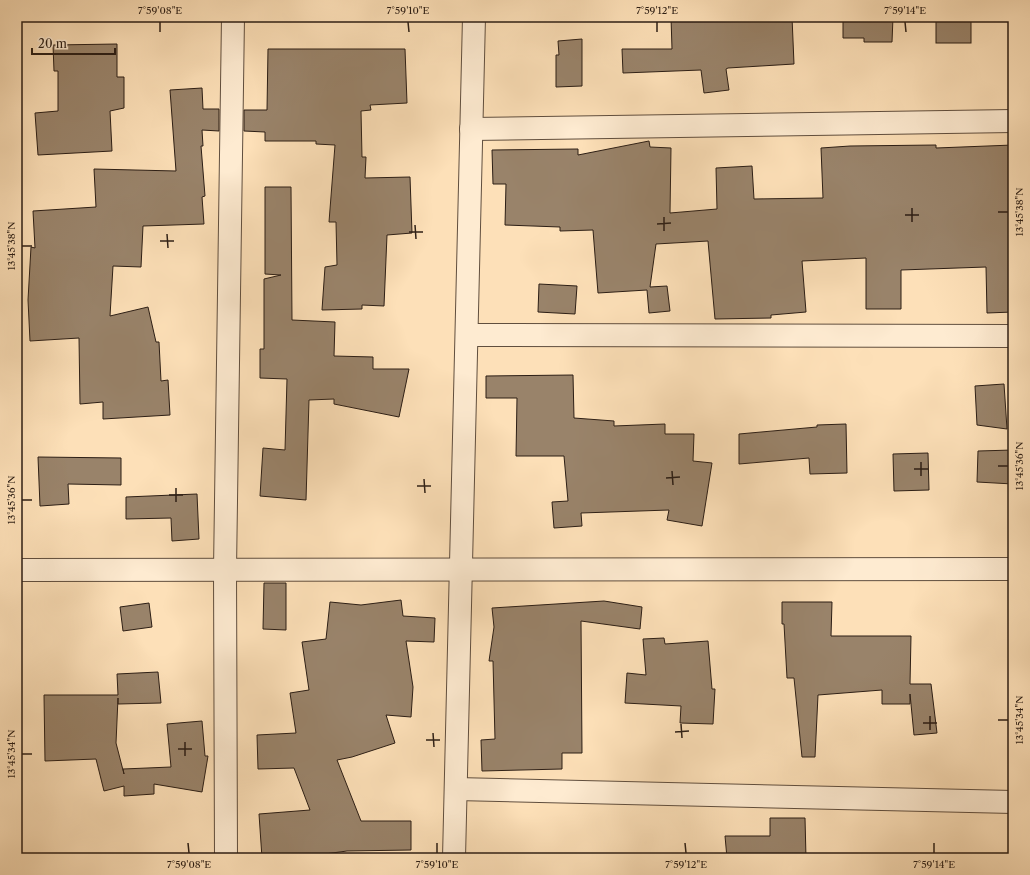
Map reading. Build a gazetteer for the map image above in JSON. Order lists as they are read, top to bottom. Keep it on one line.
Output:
{"scale_bar":"20 m","coordinates":["7°59'08\"E","7°59'10\"E","7°59'12\"E","7°59'14\"E","13°45'38\"N","13°45'36\"N","13°45'34\"N"]}
